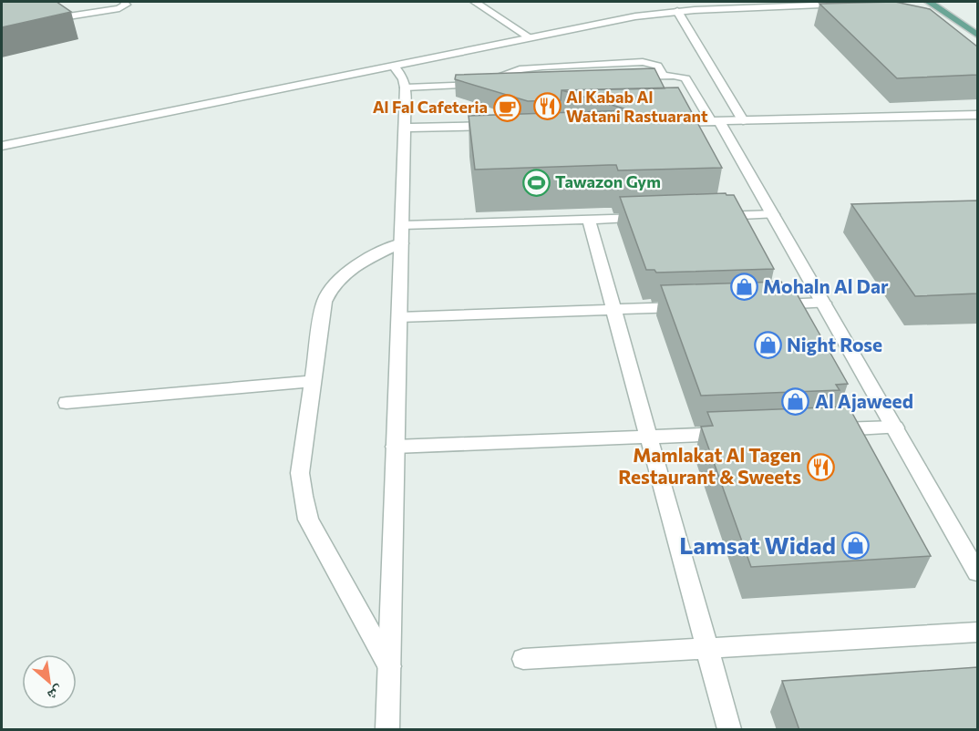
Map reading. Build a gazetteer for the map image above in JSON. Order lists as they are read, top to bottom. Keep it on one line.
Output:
{"places":{"restaurant":["Al Kabab Al Watani Rastuarant","Mamlakat Al Tagen Restaurant & Sweets"],"cafe":["Al Fal Cafeteria"],"sports":["Tawazon Gym"],"shop":["Mohaln Al Dar","Night Rose","Al Ajaweed","Lamsat Widad"]},"north":"bottom right"}
